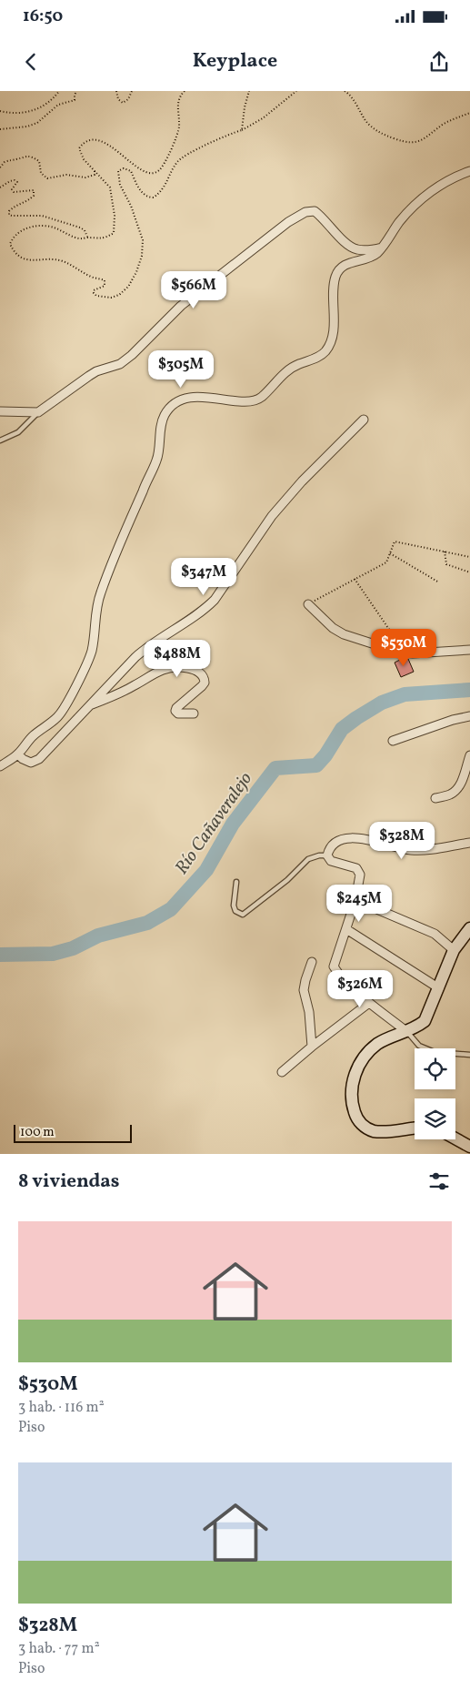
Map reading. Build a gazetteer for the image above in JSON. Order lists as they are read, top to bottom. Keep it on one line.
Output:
{"water":["Río Cañaveralejo"],"scale_bar":"100 m","page":{"status":"16:50","header":"Keyplace","price":["$566M","$305M","$347M","$530M","$488M","$328M","$245M","$326M"],"scale":"100 m","heading":"8 viviendas","list":[{"name":"$530M","note":"3 hab. · 116 m² · Piso"},{"name":"$328M","note":"3 hab. · 77 m² · Piso"}]}}
